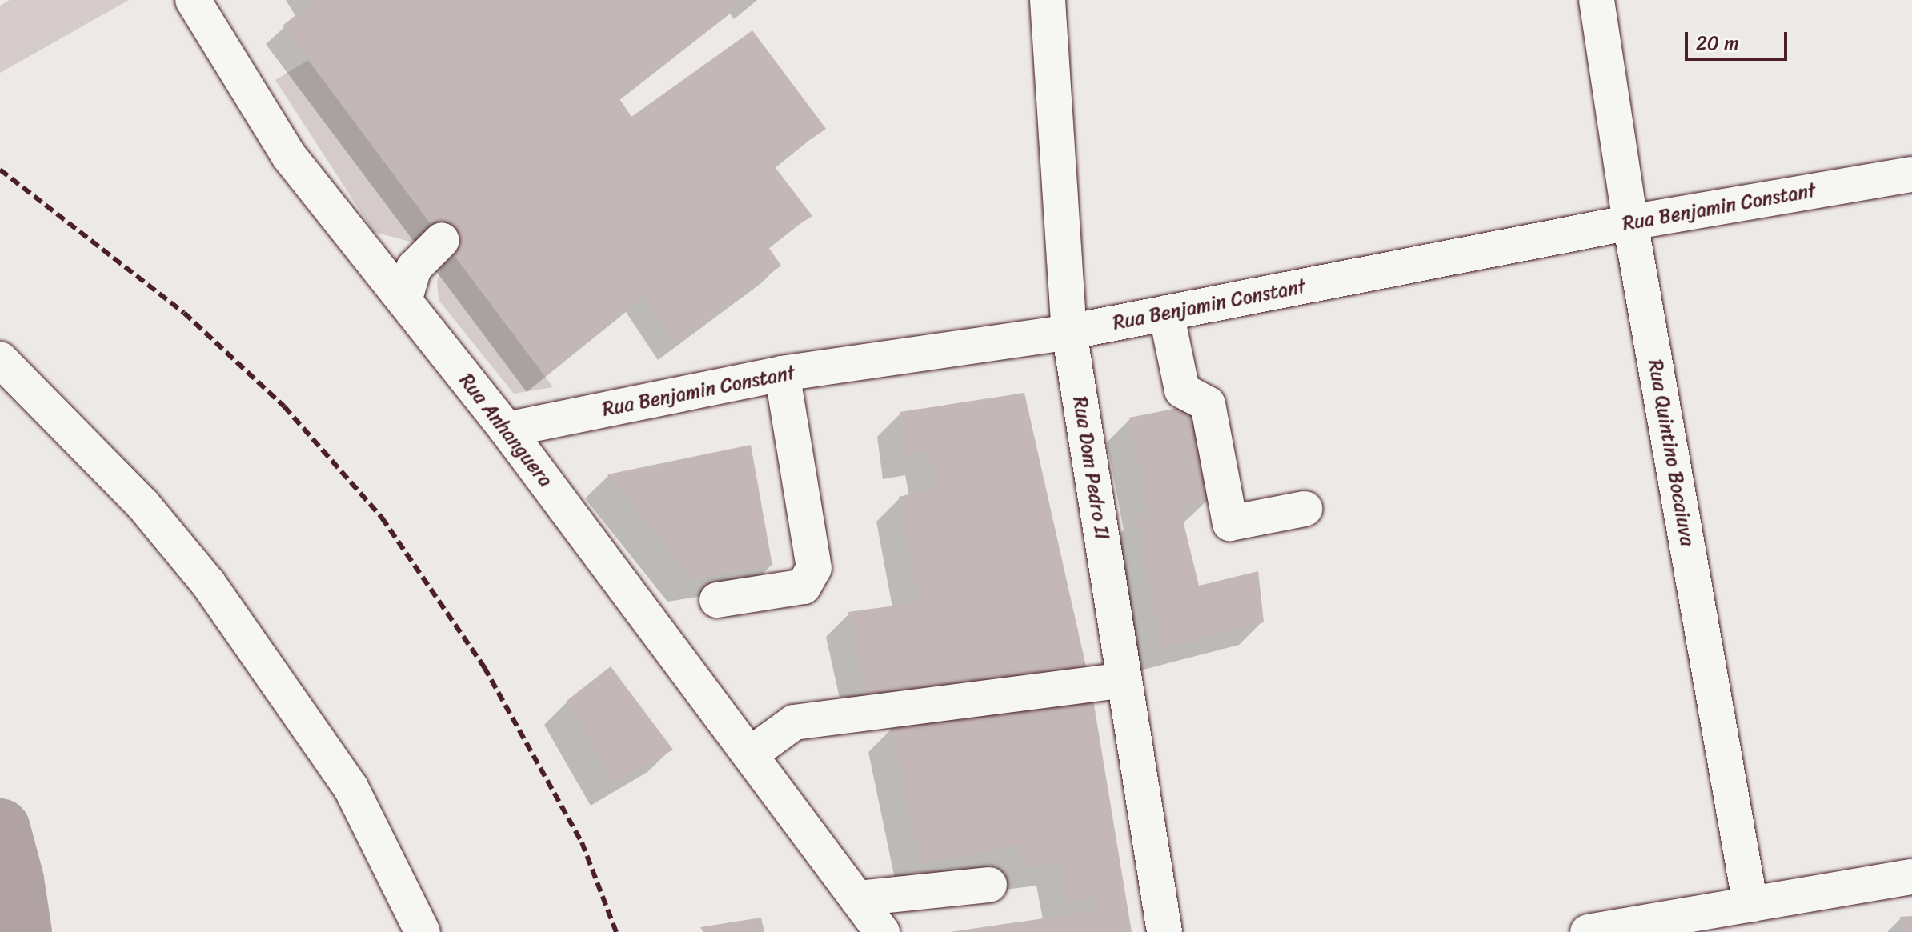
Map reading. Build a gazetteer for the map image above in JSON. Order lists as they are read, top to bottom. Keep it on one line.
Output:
{"streets":{"street":["Rua Benjamin Constant","Rua Anhanguera","Rua Quintino Bocaiuva","Rua Dom Pedro II"]},"crossings":[["Rua Benjamin Constant","Rua Anhanguera"],["Rua Benjamin Constant","Rua Quintino Bocaiuva"],["Rua Benjamin Constant","Rua Dom Pedro II"]],"scale_bar":"20 m"}
